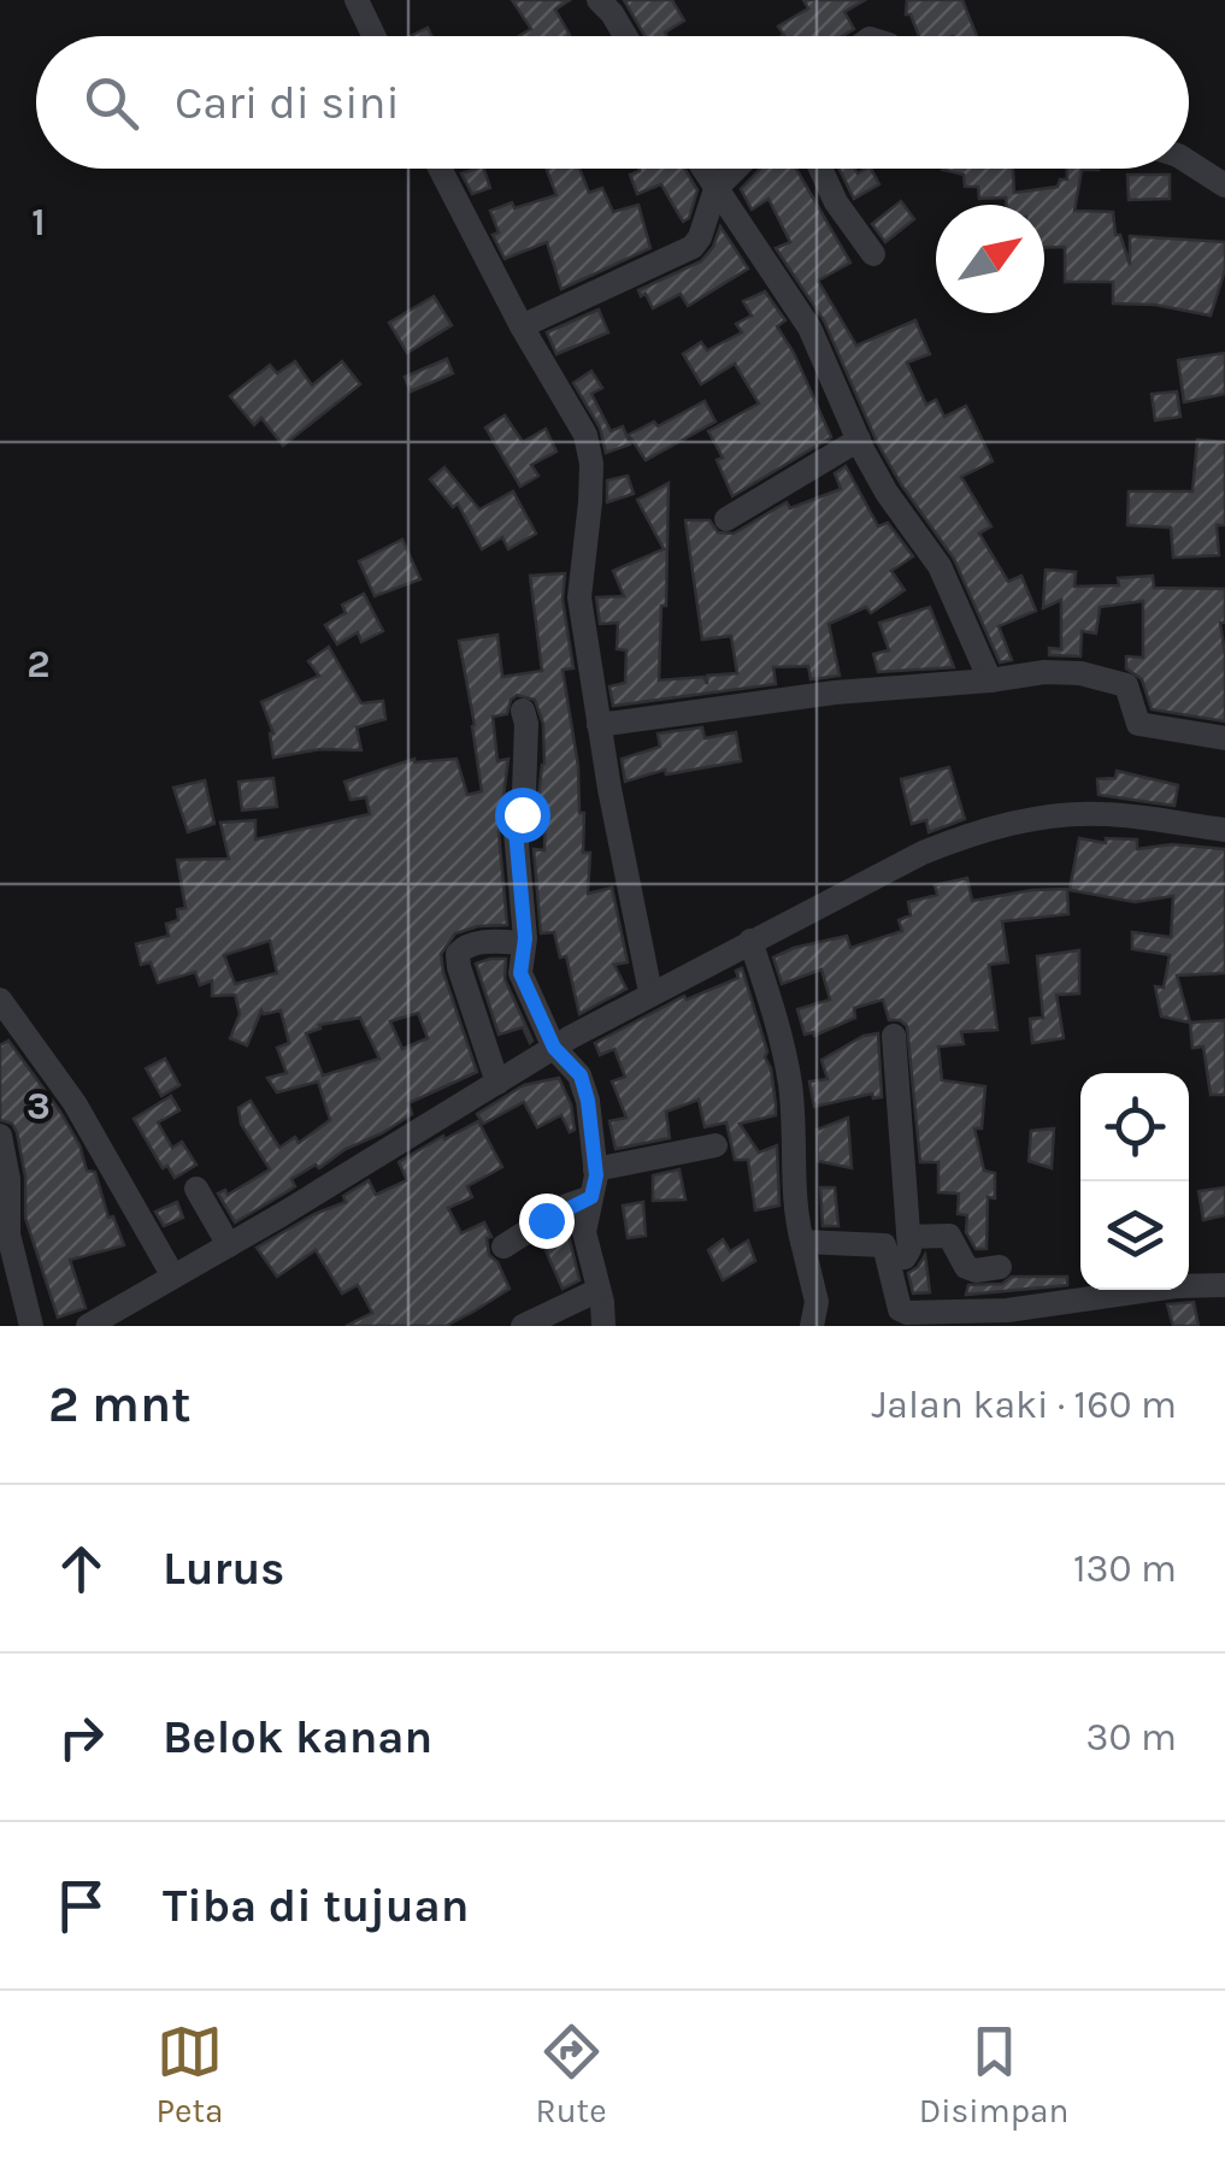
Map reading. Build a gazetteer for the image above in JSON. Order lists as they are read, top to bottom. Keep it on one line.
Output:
{"north":"top right","page":{"search":"Cari di sini","heading":["2 mnt","Jalan kaki · 160 m"],"list":[["Lurus","130 m"],["Belok kanan","30 m"],"Tiba di tujuan"],"nav":["Peta","Rute","Disimpan"]},"grid":{"rows":["1","2","3"]}}
